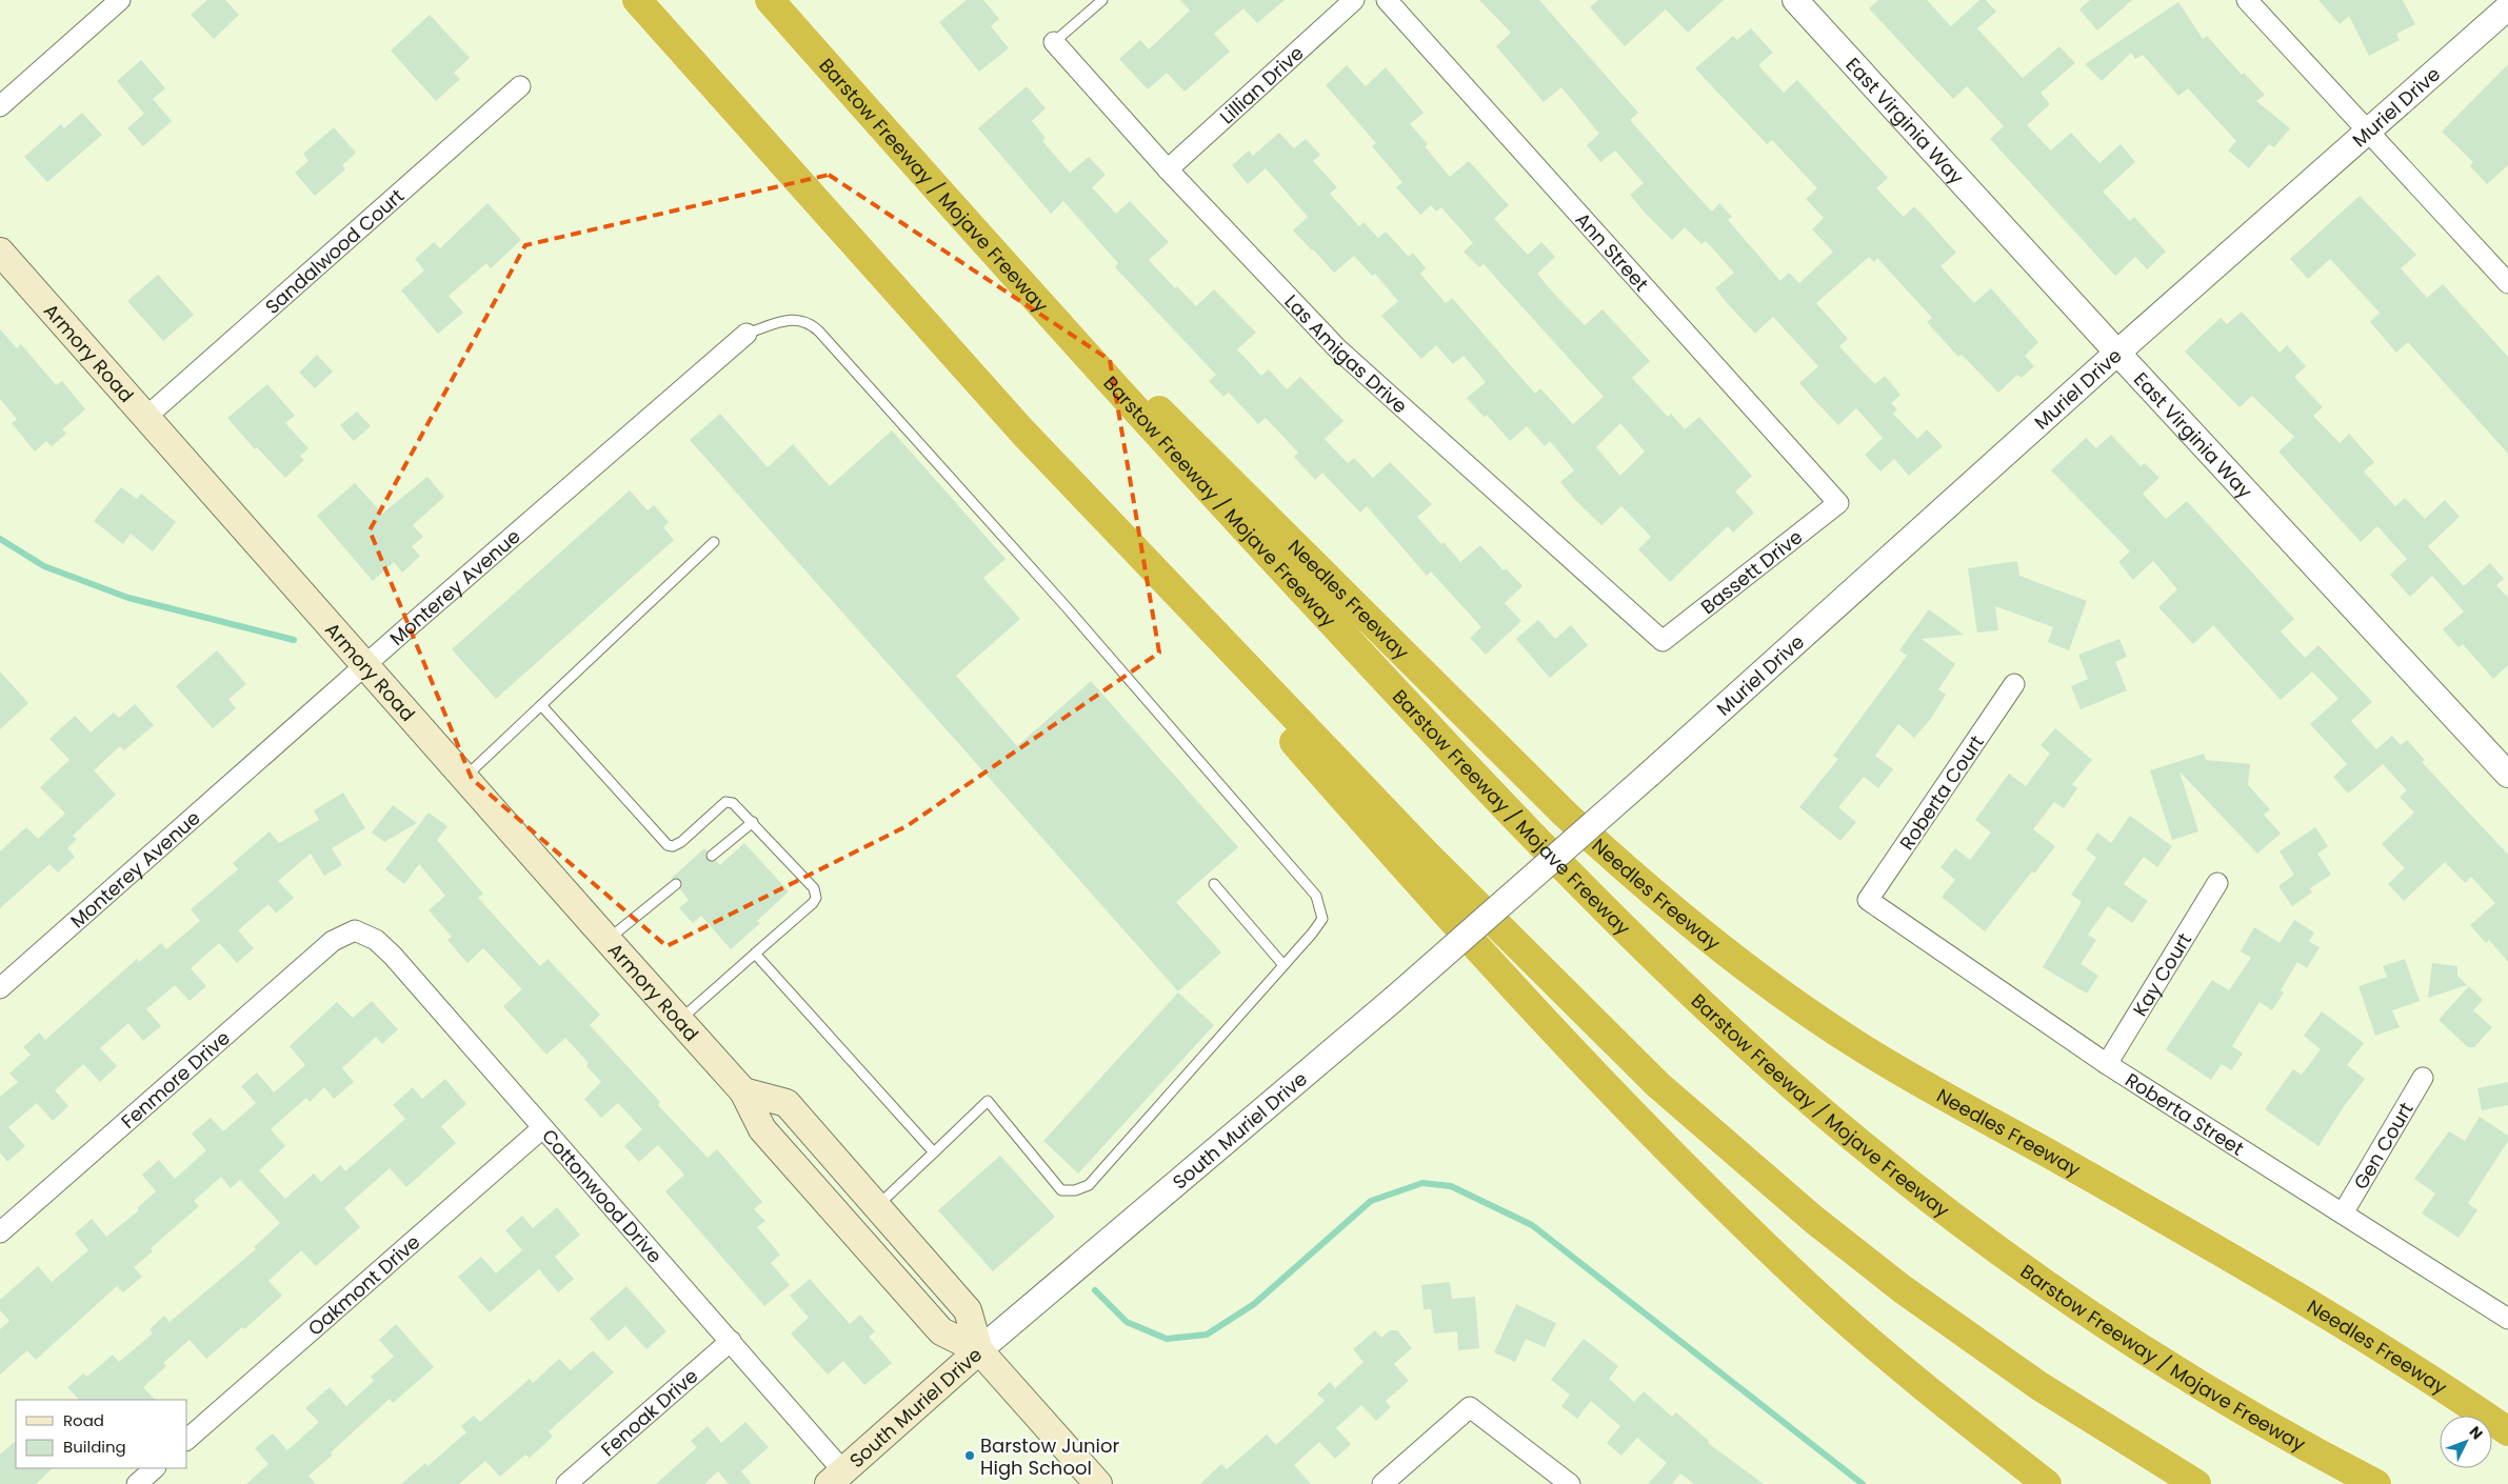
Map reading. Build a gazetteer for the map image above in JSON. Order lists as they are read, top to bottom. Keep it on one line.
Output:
{"streets":{"highway":["Barstow Freeway / Mojave Freeway","Needles Freeway"],"main road":["Armory Road","South Muriel Drive"],"street":["Lillian Drive","Muriel Drive","East Virginia Way","Sandalwood Court","Ann Street","Las Amigas Drive","Bassett Drive","Monterey Avenue","Roberta Court","Kay Court","Fenmore Drive","Roberta Street","Gen Court","Cottonwood Drive","Oakmont Drive","Fenoak Drive"]},"crossings":[["Lillian Drive","Las Amigas Drive"],["Muriel Drive","East Virginia Way"],["Muriel Drive","South Muriel Drive"],["Barstow Freeway / Mojave Freeway","Needles Freeway"],["Sandalwood Court","Armory Road"],["Ann Street","Bassett Drive"],["Armory Road","Monterey Avenue"],["Armory Road","South Muriel Drive"],["Las Amigas Drive","Bassett Drive"],["Roberta Court","Roberta Street"],["Kay Court","Roberta Street"],["Fenmore Drive","Cottonwood Drive"],["Roberta Street","Gen Court"],["South Muriel Drive","Cottonwood Drive"],["Cottonwood Drive","Oakmont Drive"],["Cottonwood Drive","Fenoak Drive"]],"places":["Barstow Junior High School"],"legend":["Road","Building"],"north":"top right"}
